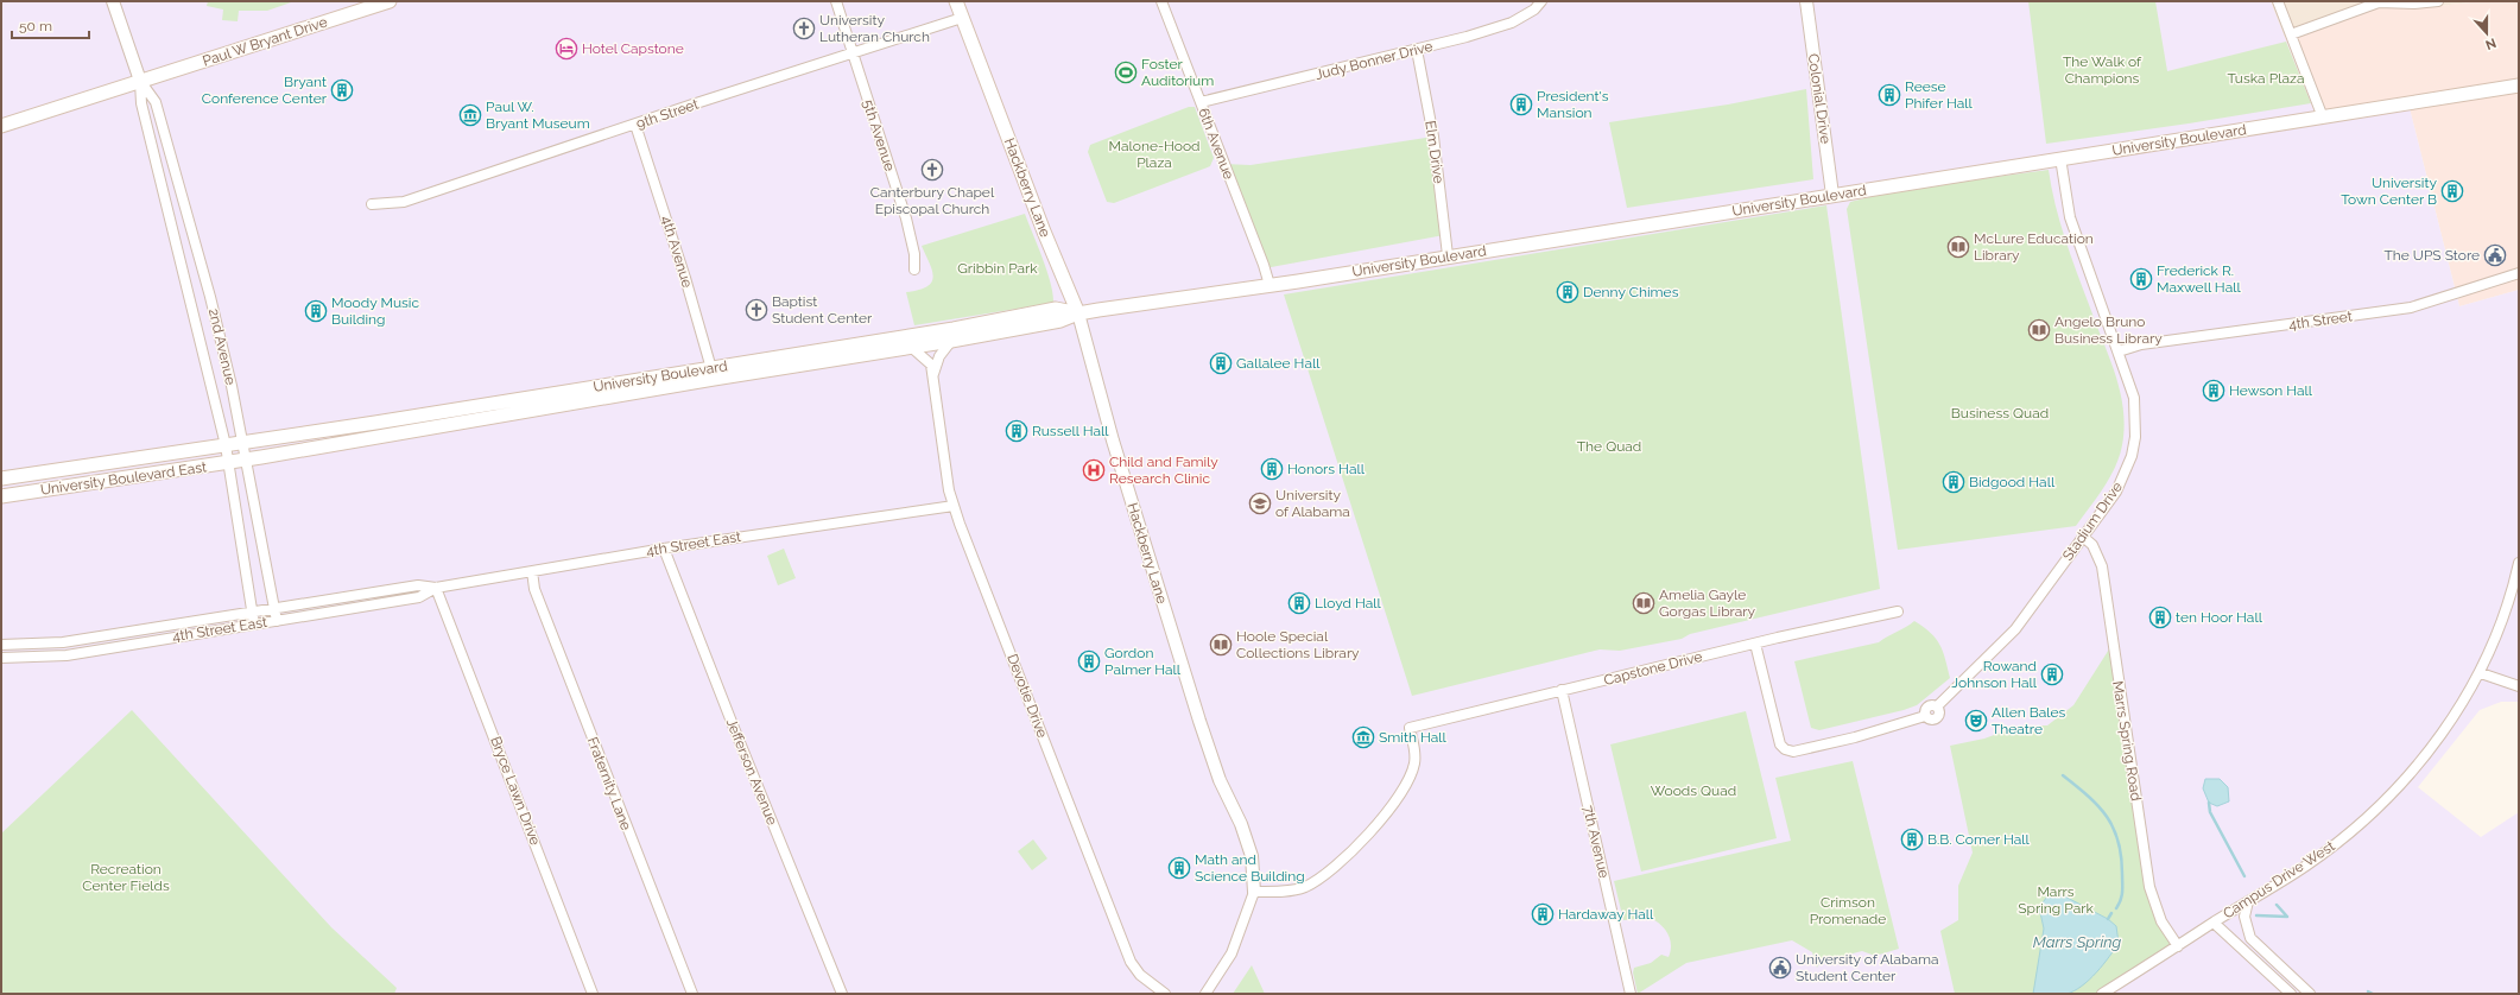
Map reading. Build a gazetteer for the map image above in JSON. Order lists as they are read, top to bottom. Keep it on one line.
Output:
{"streets":{"main road":["Paul W Bryant Drive","University Boulevard","Hackberry Lane","University Boulevard East"],"street":["Judy Bonner Drive","Colonial Drive","9th Street","5th Avenue","6th Avenue","Elm Drive","4th Avenue","4th Street","2nd Avenue","Stadium Drive","4th Street East","Capstone Drive","Devotie Drive","Marrs Spring Road","Jefferson Avenue","Fraternity Lane","Bryce Lawn Drive","7th Avenue","Campus Drive West"]},"crossings":[["Paul W Bryant Drive","2nd Avenue"],["Judy Bonner Drive","6th Avenue"],["Judy Bonner Drive","Elm Drive"],["Colonial Drive","University Boulevard"],["9th Street","5th Avenue"],["9th Street","Hackberry Lane"],["9th Street","4th Avenue"],["University Boulevard","6th Avenue"],["University Boulevard","Elm Drive"],["University Boulevard","Hackberry Lane"],["University Boulevard","4th Avenue"],["University Boulevard","2nd Avenue"],["University Boulevard","University Boulevard East"],["University Boulevard","Stadium Drive"],["University Boulevard","Devotie Drive"],["Hackberry Lane","Capstone Drive"],["4th Street","Stadium Drive"],["2nd Avenue","University Boulevard East"],["2nd Avenue","4th Street East"],["Stadium Drive","Capstone Drive"],["Stadium Drive","Marrs Spring Road"],["4th Street East","Devotie Drive"],["4th Street East","Jefferson Avenue"],["4th Street East","Fraternity Lane"],["4th Street East","Bryce Lawn Drive"],["Capstone Drive","7th Avenue"],["Marrs Spring Road","Campus Drive West"]],"water":["Marrs Spring"],"parks":["The Walk of Champions","Tuska Plaza","Malone-Hood Plaza","Gribbin Park","Business Quad","The Quad","Woods Quad","Recreation Center Fields","Marrs Spring Park","Crimson Promenade"],"places":{"church":["University Lutheran Church","Canterbury Chapel Episcopal Church","Baptist Student Center"],"hotel":["Hotel Capstone"],"sports":["Foster Auditorium"],"building":["Bryant Conference Center","Reese Phifer Hall","President's Mansion","University Town Center B","Frederick R. Maxwell Hall","Denny Chimes","Moody Music Building","Gallalee Hall","Hewson Hall","Russell Hall","Honors Hall","Bidgood Hall","Lloyd Hall","ten Hoor Hall","Gordon Palmer Hall","Rowand Johnson Hall","B.B. Comer Hall","Math and Science Building","Hardaway Hall"],"museum":["Paul W. Bryant Museum","Smith Hall"],"library":["McLure Education Library","Angelo Bruno Business Library","Amelia Gayle Gorgas Library","Hoole Special Collections Library"],"public building":["The UPS Store","University of Alabama Student Center"],"hospital":["Child and Family Research Clinic"],"school or university":["University of Alabama"],"theatre":["Allen Bales Theatre"]},"scale_bar":"50 m","north":"bottom"}
